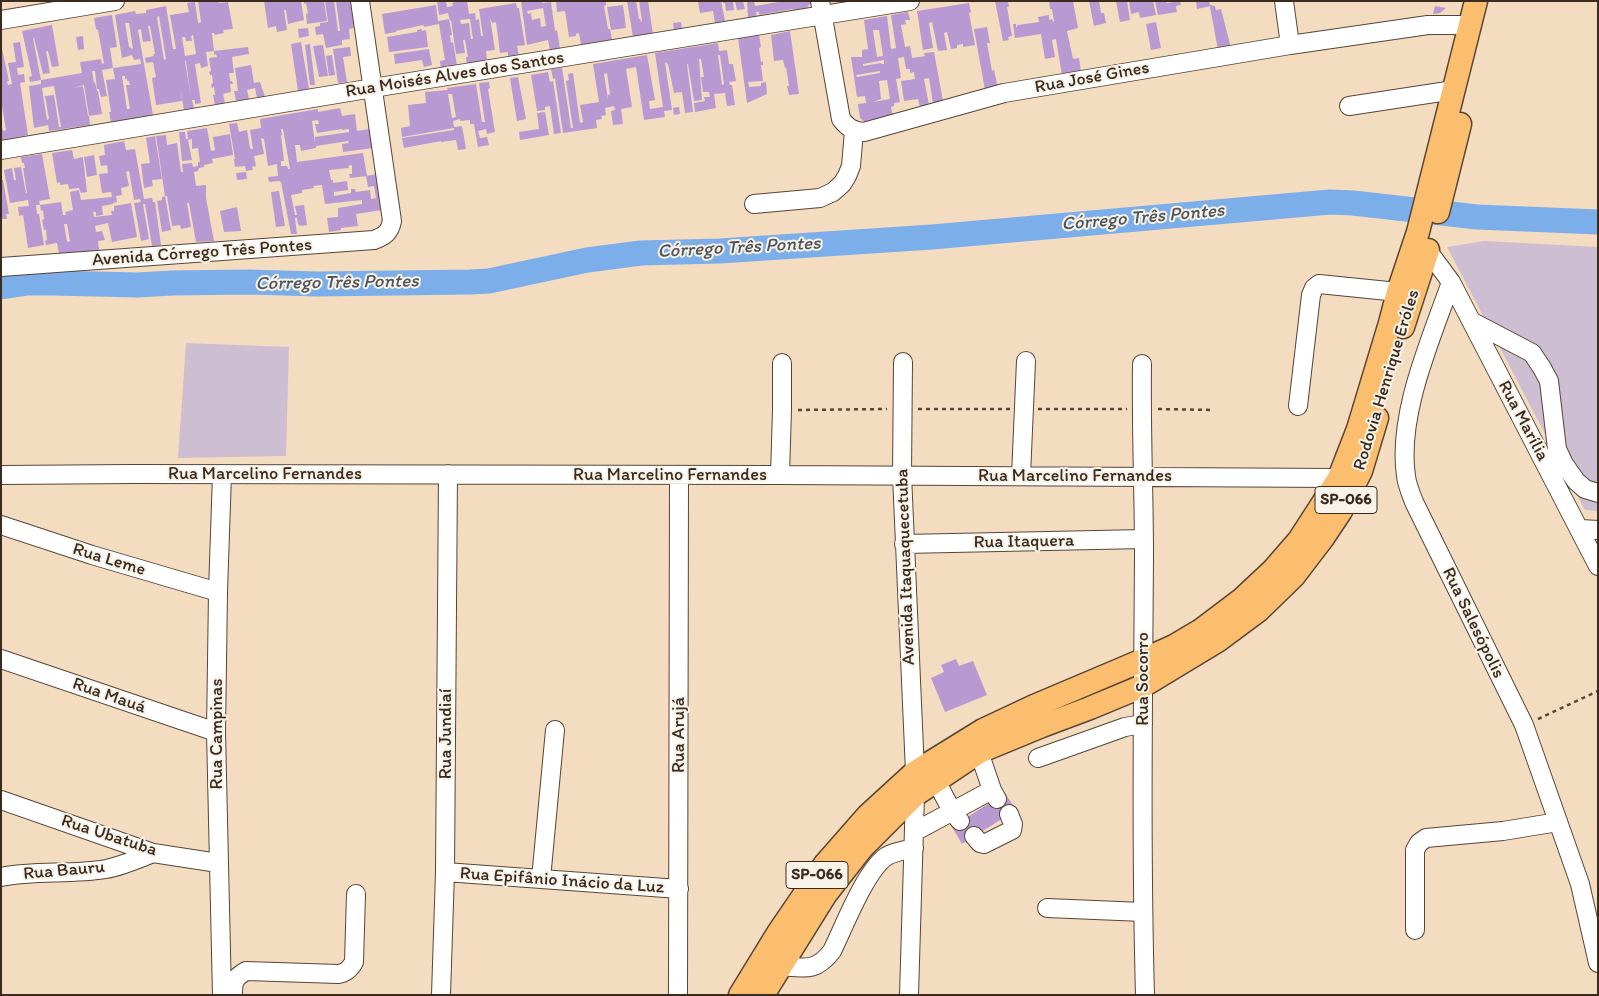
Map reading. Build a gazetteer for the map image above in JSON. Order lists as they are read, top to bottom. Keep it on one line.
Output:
{"streets":{"main road":["Rodovia Henrique Eróles","SP-066"],"street":["Rua Moisés Alves dos Santos","Rua José Gines","Avenida Córrego Três Pontes","Rua Marília","Rua Marcelino Fernandes","Rua Itaquera","Rua Leme","Avenida Itaquaquecetuba","Rua Salesópolis","Rua Socorro","Rua Mauá","Rua Campinas","Rua Jundiaí","Rua Arujá","Rua Ubatuba","Rua Bauru","Rua Epifânio Inácio da Luz"]},"crossings":[["Rua Moisés Alves dos Santos","Avenida Córrego Três Pontes"],["Rodovia Henrique Eróles","Rua Marília"],["Rodovia Henrique Eróles","Rua Marcelino Fernandes"],["Rodovia Henrique Eróles","SP-066"],["Rodovia Henrique Eróles","Rua Socorro"],["Rua Marília","Rua Salesópolis"],["Rua Marcelino Fernandes","Avenida Itaquaquecetuba"],["Rua Marcelino Fernandes","Rua Socorro"],["Rua Marcelino Fernandes","Rua Campinas"],["Rua Marcelino Fernandes","Rua Jundiaí"],["Rua Marcelino Fernandes","Rua Arujá"],["SP-066","Avenida Itaquaquecetuba"],["SP-066","Rua Socorro"],["Rua Itaquera","Avenida Itaquaquecetuba"],["Rua Itaquera","Rua Socorro"],["Rua Leme","Rua Campinas"],["Rua Mauá","Rua Campinas"],["Rua Campinas","Rua Ubatuba"],["Rua Jundiaí","Rua Epifânio Inácio da Luz"],["Rua Arujá","Rua Epifânio Inácio da Luz"],["Rua Ubatuba","Rua Bauru"]],"water":["Córrego Três Pontes"]}
